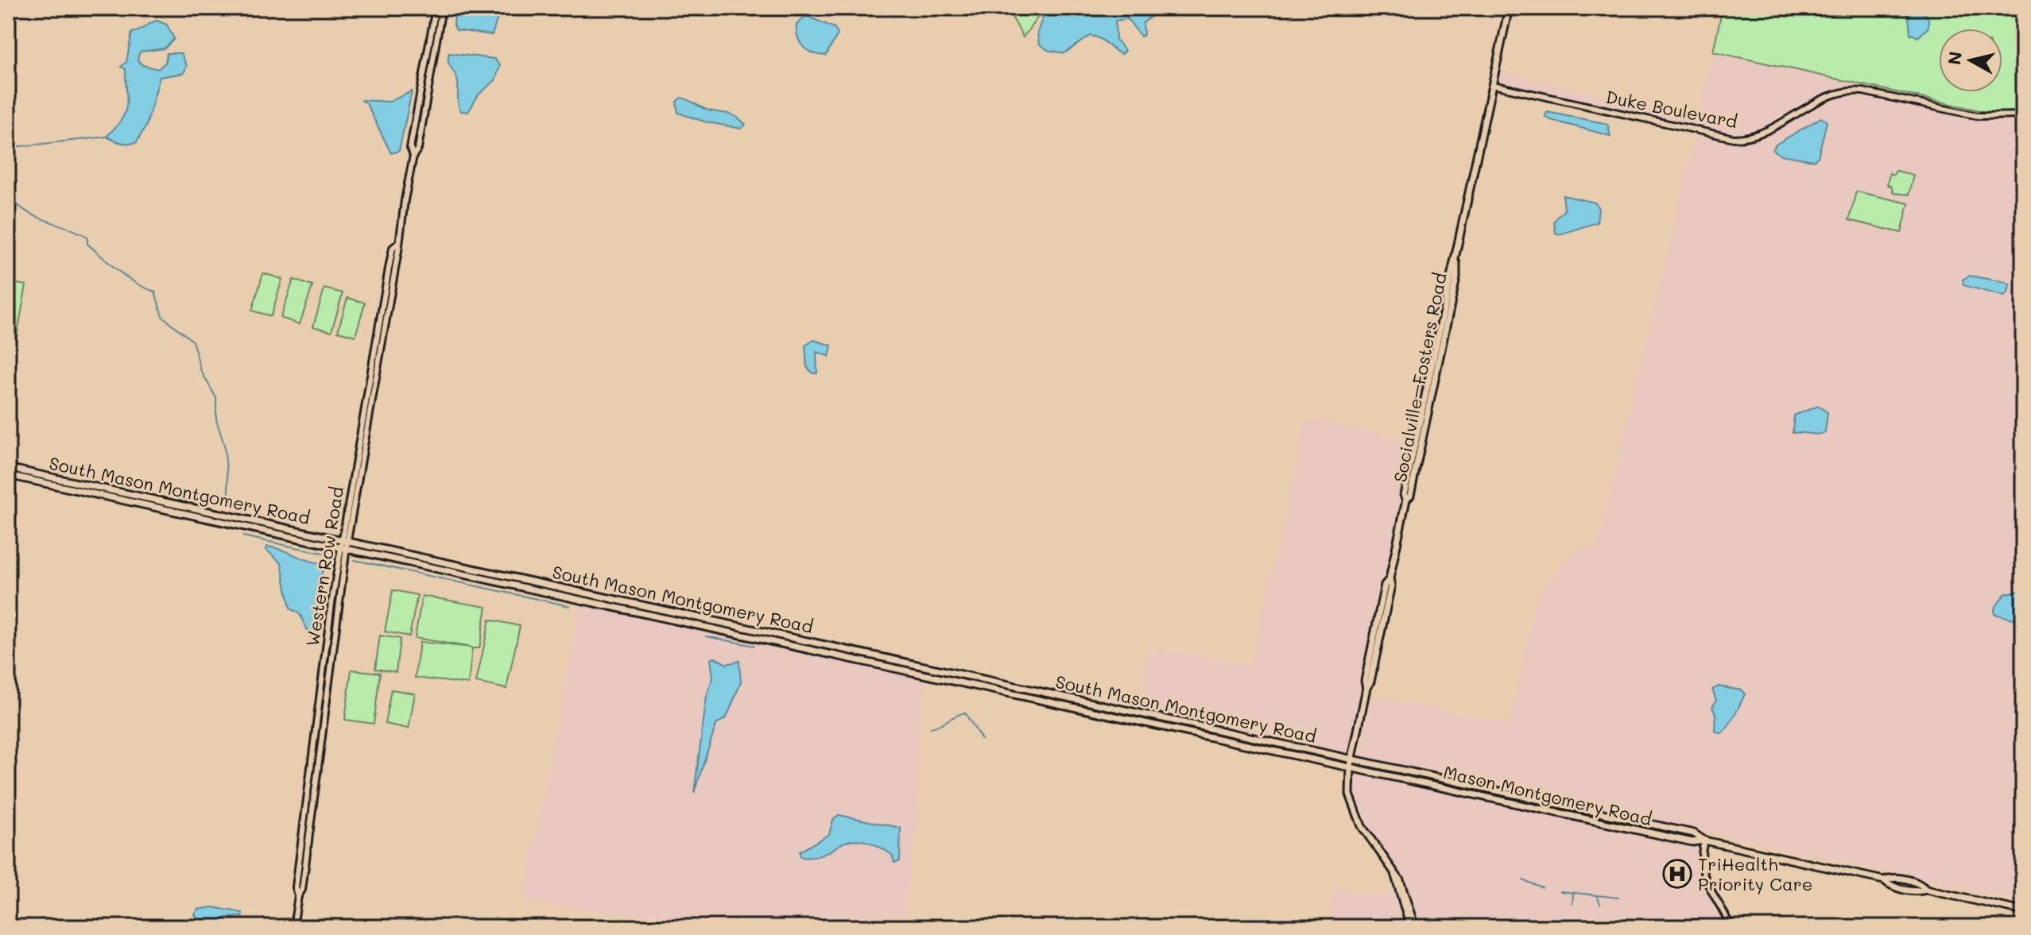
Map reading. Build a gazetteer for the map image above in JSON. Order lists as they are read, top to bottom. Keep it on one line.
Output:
{"streets":{"main road":["Socialville–Fosters Road","South Mason Montgomery Road","Mason Montgomery Road"],"street":["Duke Boulevard","Western Row Road"]},"crossings":[["Duke Boulevard","Socialville–Fosters Road"],["Socialville–Fosters Road","South Mason Montgomery Road"],["Socialville–Fosters Road","Mason Montgomery Road"],["South Mason Montgomery Road","Western Row Road"],["South Mason Montgomery Road","Mason Montgomery Road"]],"places":{"hospital":["TriHealth Priority Care"]},"north":"left"}
